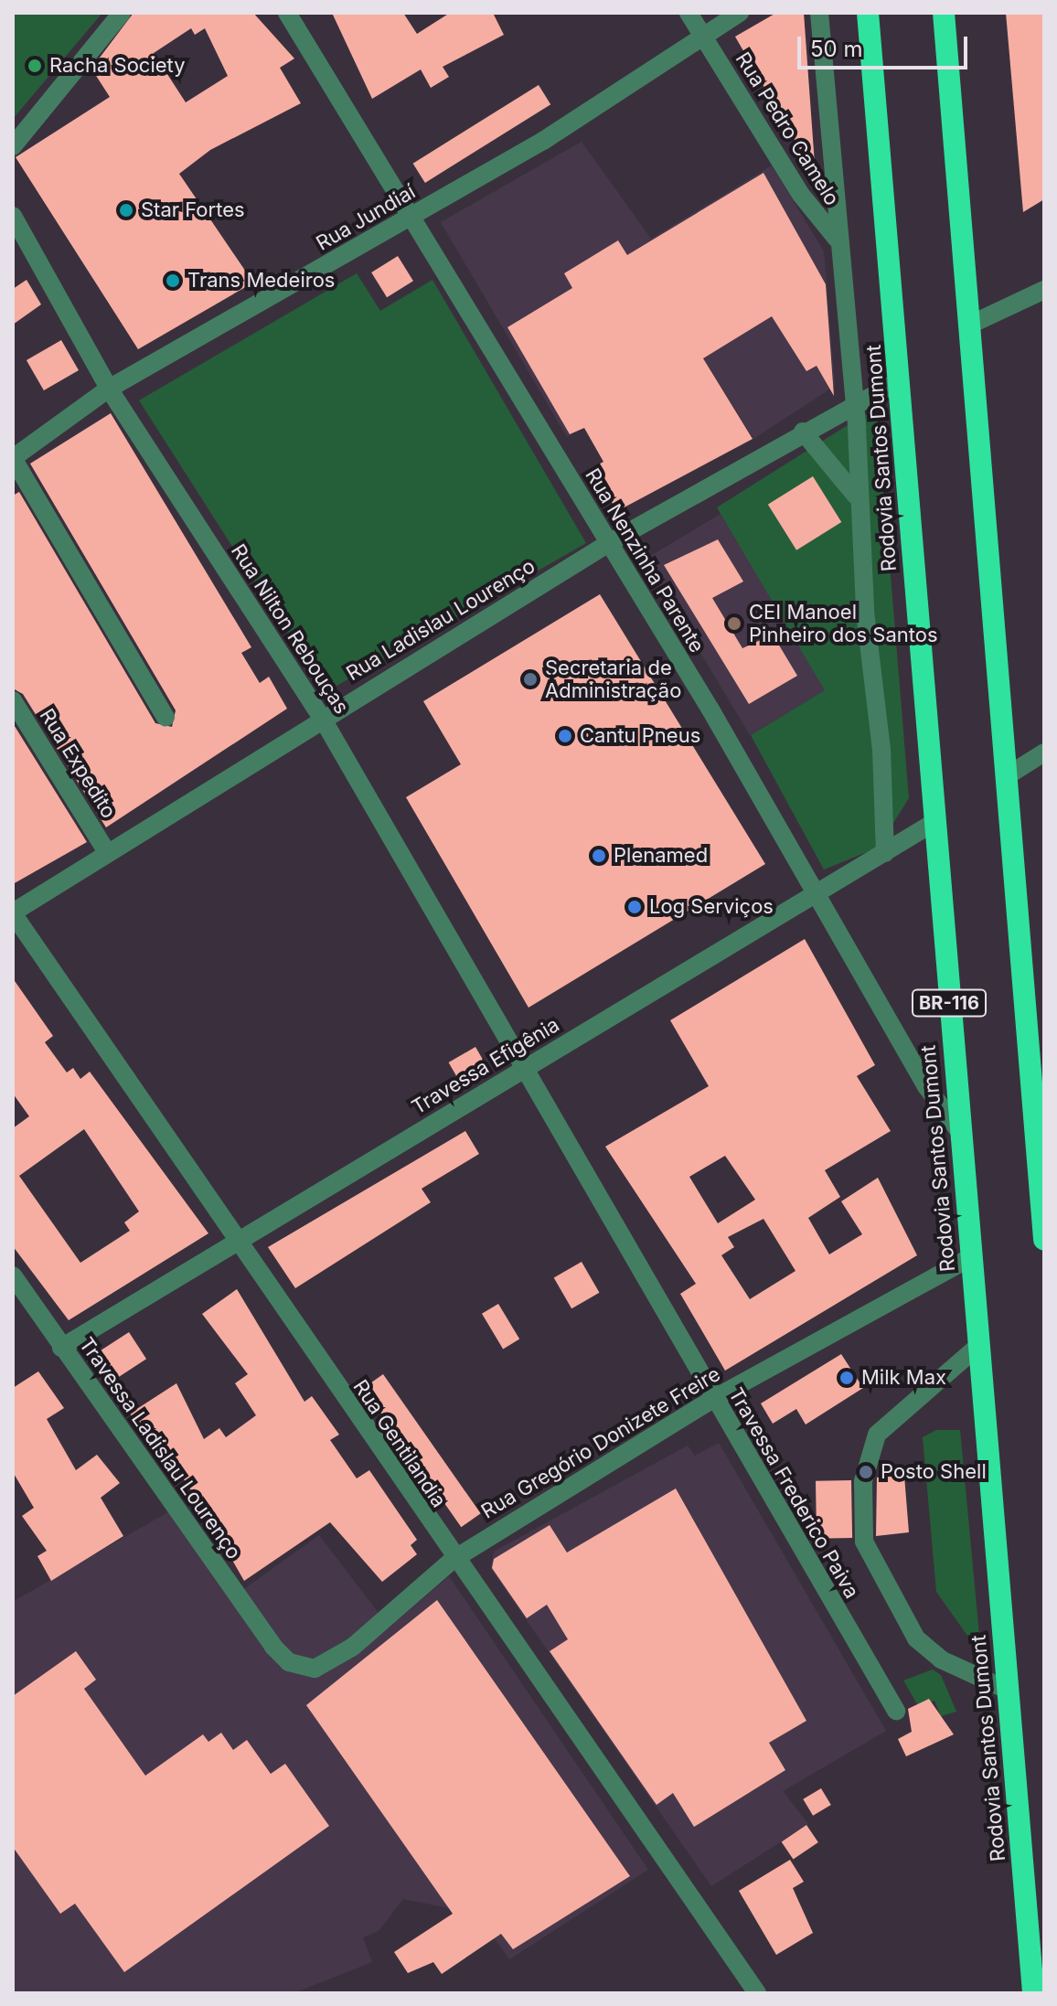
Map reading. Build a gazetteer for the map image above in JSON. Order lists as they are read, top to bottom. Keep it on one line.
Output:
{"streets":{"highway":["Rodovia Santos Dumont","BR-116"],"street":["Rua Pedro Camelo","Rua Jundiaí","Rua Nenzinha Parente","Rua Ladislau Lourenço","Rua Nilton Rebouças","Rua Expedito","Travessa Efigênia","Rua Gregório Donizete Freire","Rua Gentilandia","Travessa Ladislau Lourenço","Travessa Frederico Paiva"]},"crossings":[["Rua Pedro Camelo","Rua Jundiaí"],["Rua Jundiaí","Rua Nenzinha Parente"],["Rua Jundiaí","Rua Nilton Rebouças"],["Rodovia Santos Dumont","Rua Nenzinha Parente"],["Rodovia Santos Dumont","Rua Ladislau Lourenço"],["Rodovia Santos Dumont","Travessa Efigênia"],["Rodovia Santos Dumont","Rua Gregório Donizete Freire"],["Rua Nenzinha Parente","Rua Ladislau Lourenço"],["Rua Nenzinha Parente","Travessa Efigênia"],["Rua Ladislau Lourenço","Rua Nilton Rebouças"],["Rua Ladislau Lourenço","Rua Expedito"],["Rua Ladislau Lourenço","Rua Gentilandia"],["Rua Nilton Rebouças","Travessa Efigênia"],["Rua Nilton Rebouças","Travessa Frederico Paiva"],["Travessa Efigênia","Rua Gentilandia"],["Travessa Efigênia","Travessa Ladislau Lourenço"],["Travessa Efigênia","Travessa Frederico Paiva"],["Rua Gregório Donizete Freire","Rua Gentilandia"],["Rua Gregório Donizete Freire","Travessa Ladislau Lourenço"],["Rua Gregório Donizete Freire","Travessa Frederico Paiva"]],"places":["Racha Society","Star Fortes","Trans Medeiros","CEI Manoel Pinheiro dos Santos","Secretaria de Administração","Cantu Pneus","Plenamed","Log Serviços","Milk Max","Posto Shell"],"scale_bar":"50 m"}
